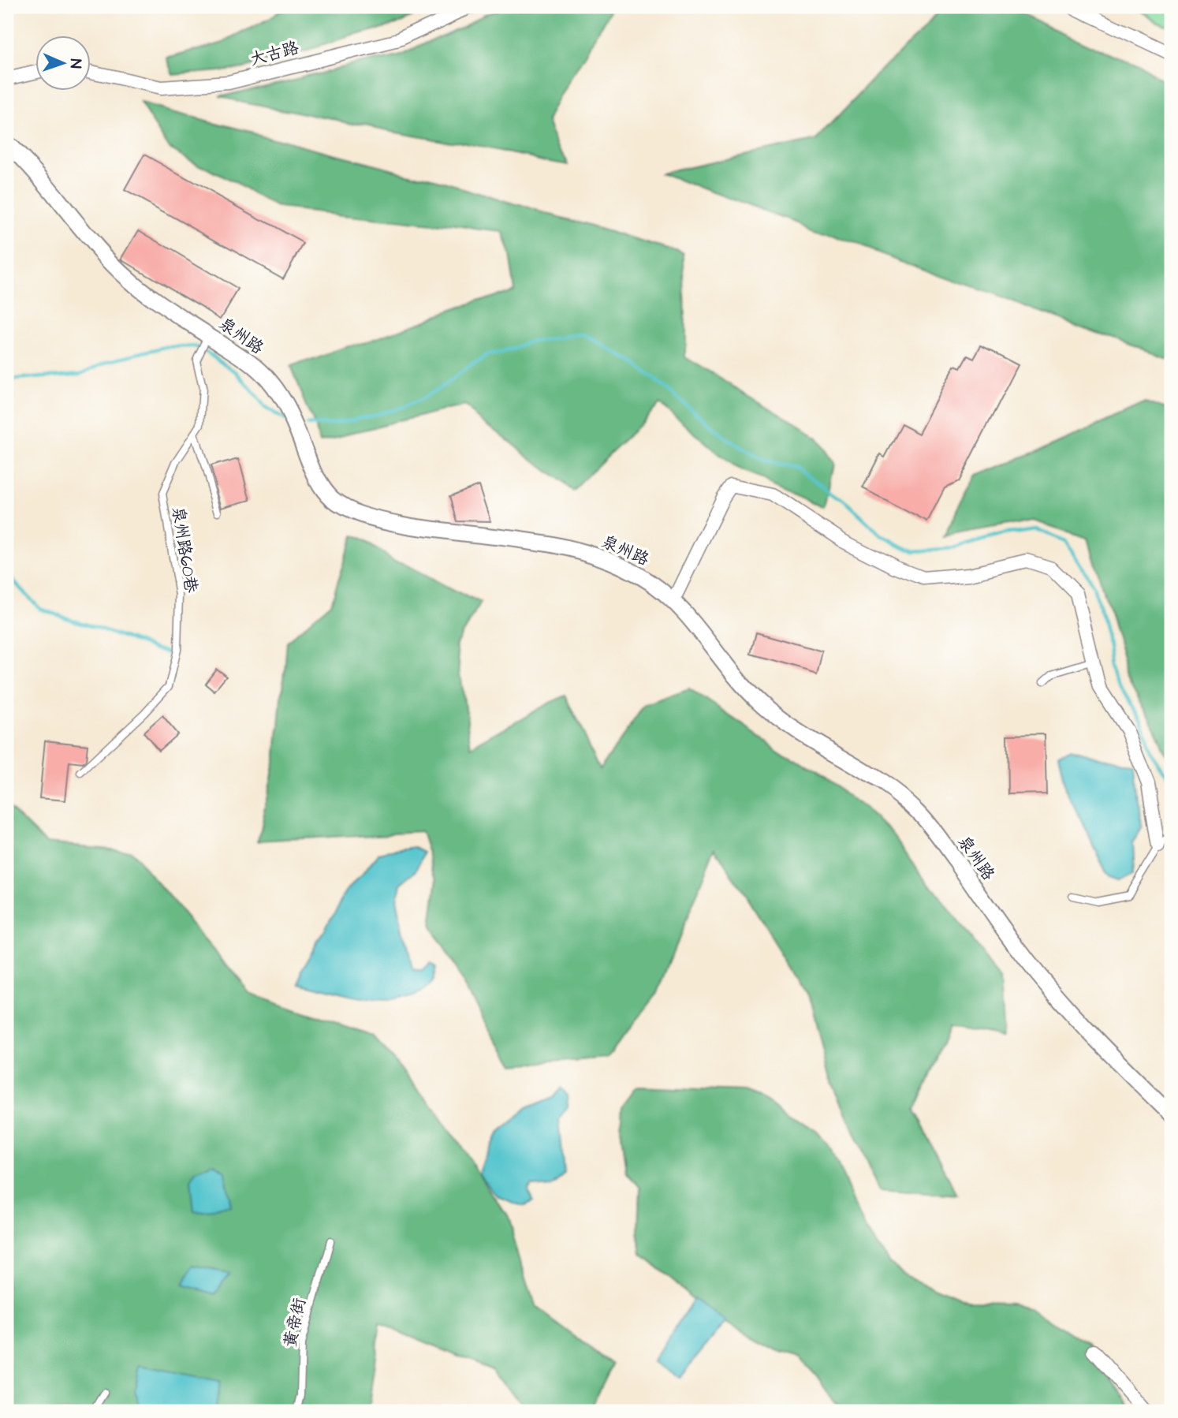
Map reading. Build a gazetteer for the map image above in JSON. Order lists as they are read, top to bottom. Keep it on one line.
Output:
{"streets":{"street":["大古路","泉州路"],"lane":["泉州路60巷","黃帝街"]},"crossings":[["泉州路","泉州路60巷"]],"north":"right"}
